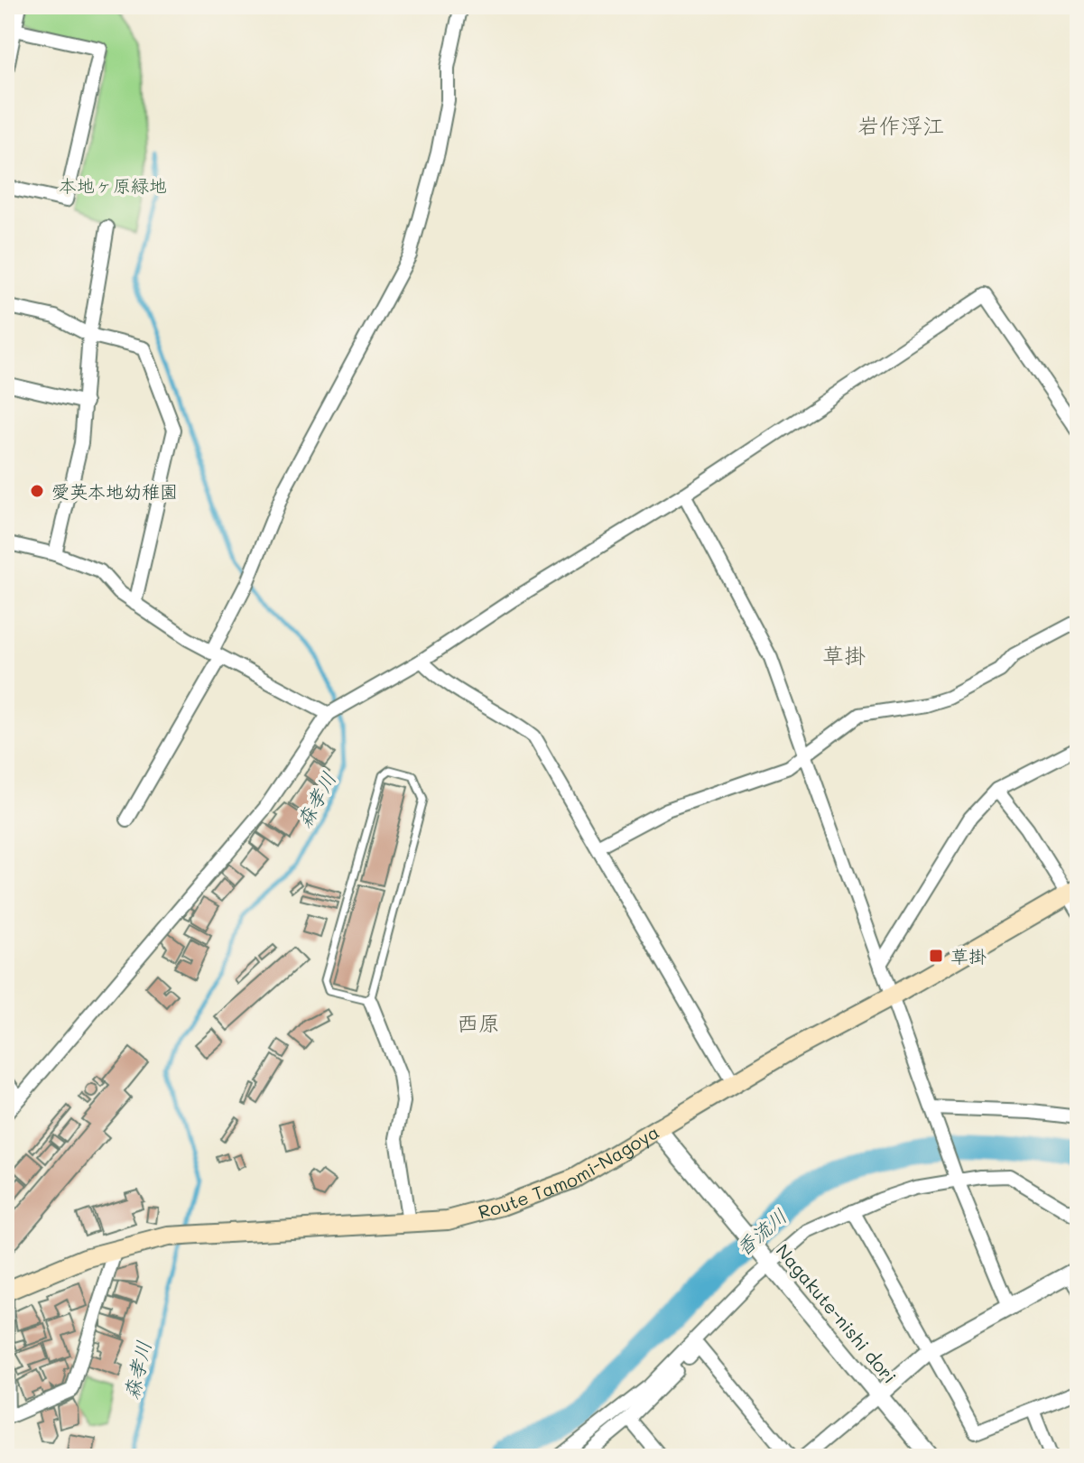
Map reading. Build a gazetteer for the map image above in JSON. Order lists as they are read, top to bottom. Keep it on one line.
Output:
{"streets":{"main road":["Route Tamomi-Nagoya"],"street":["Nagakute-nishi dori"]},"crossings":[["Route Tamomi-Nagoya","Nagakute-nishi dori"]],"districts":["岩作浮江","草掛","西原"],"water":["森孝川","香流川"],"parks":["本地ヶ原緑地"],"places":{"other":["愛英本地幼稚園"],"transit":["草掛"]}}
